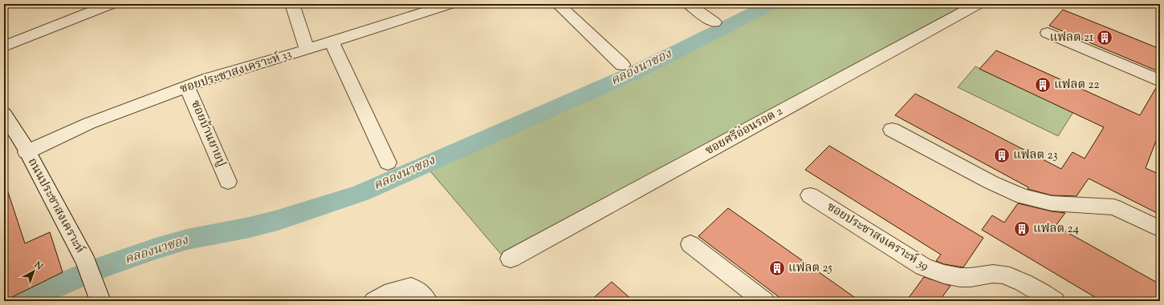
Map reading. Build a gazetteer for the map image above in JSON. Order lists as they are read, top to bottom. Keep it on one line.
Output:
{"streets":{"street":["ซอยประชาสงเคราะห์ 33","ซอยศรีอ่อนรอด 2","ซอยบ้านยายปู","ถนนประชาสงเคราะห์","ซอยประชาสงเคราะห์ 39"]},"crossings":[["ซอยประชาสงเคราะห์ 33","ซอยบ้านยายปู"],["ซอยประชาสงเคราะห์ 33","ถนนประชาสงเคราะห์"]],"water":["คลองนาซอง"],"places":{"building":["แฟลต 21","แฟลต 22","แฟลต 23","แฟลต 24","แฟลต 25"]},"north":"top right"}
